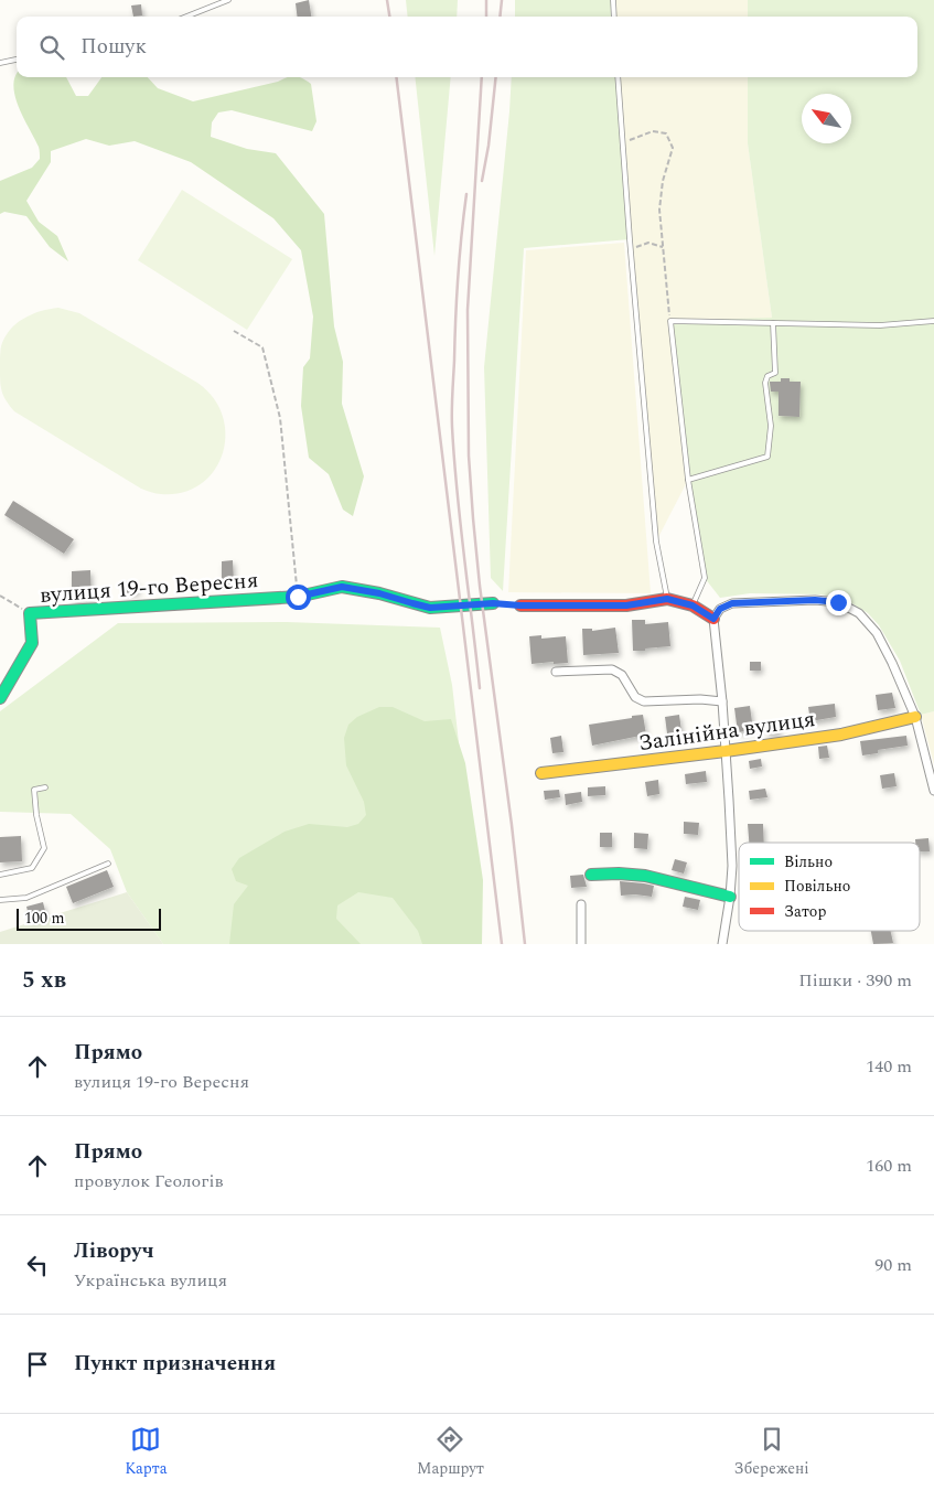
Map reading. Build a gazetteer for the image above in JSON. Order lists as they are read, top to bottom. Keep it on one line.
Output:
{"streets":{"street":["вулиця 19-го Вересня","Залінійна вулиця"]},"legend":["Вільно","Повільно","Затор"],"scale_bar":"100 m","north":"top left","page":{"search":"Пошук","scale":"100 m","heading":["5 хв","Пішки · 390 m"],"list":[["Прямо","вулиця 19-го Вересня","140 m"],["Прямо","провулок Геологів","160 m"],["Ліворуч","Українська вулиця","90 m"],"Пункт призначення"],"nav":["Карта","Маршрут","Збережені"]}}
